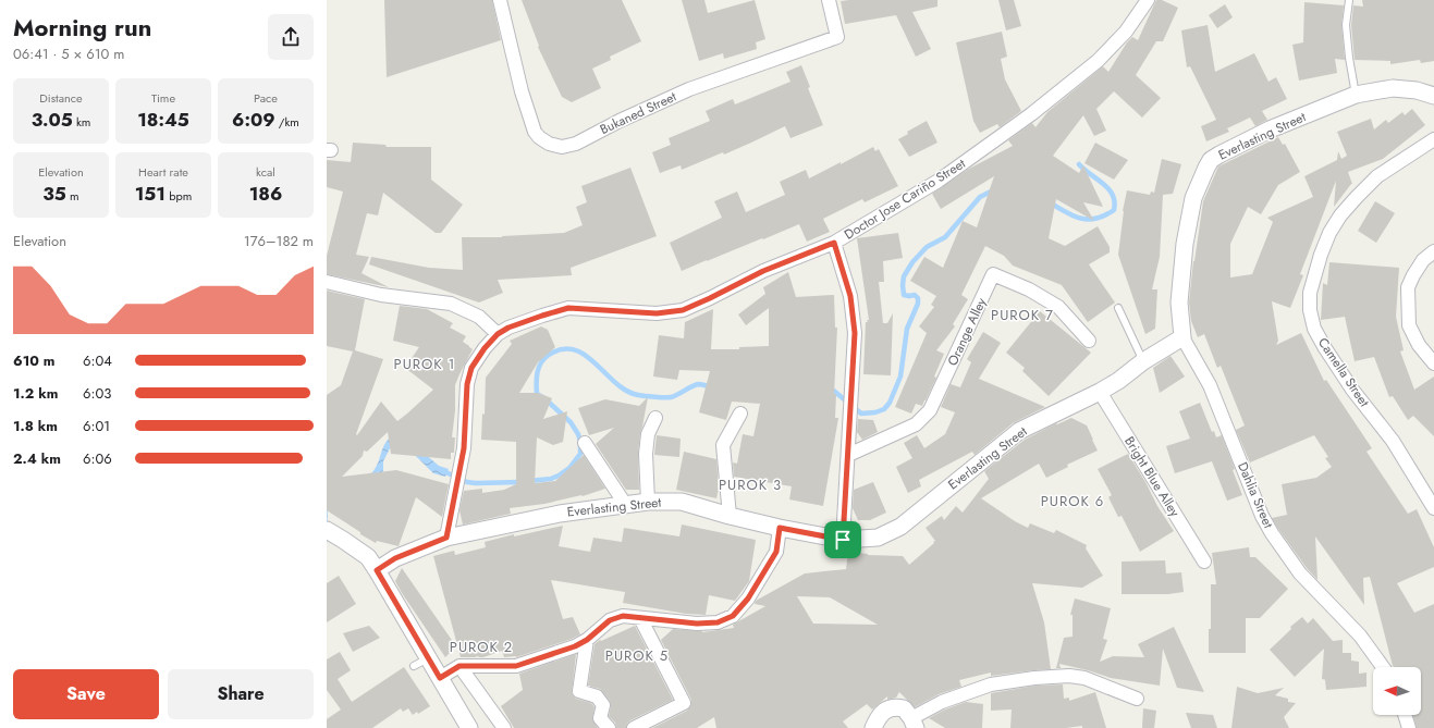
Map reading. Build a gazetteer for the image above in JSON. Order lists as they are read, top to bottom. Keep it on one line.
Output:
{"streets":{"street":["Bukaned Street","Everlasting Street","Doctor Jose Cariño Street","Orange Alley","Camella Street","Bright Blue Alley","Dahlia Street"]},"crossings":[["Everlasting Street","Doctor Jose Cariño Street"],["Everlasting Street","Bright Blue Alley"],["Everlasting Street","Dahlia Street"]],"districts":["PUROK 7","PUROK 1","PUROK 3","PUROK 6","PUROK 2","PUROK 5"],"north":"left","page":{"heading":["Morning run","06:41 · 5 × 610 m"],"stats":[["Distance","3.05 km"],["Time","18:45"],["Pace","6:09 /km"],["Elevation","35 m"],["Heart rate","151 bpm"],["kcal","186"]],"chart":["Elevation","176–182 m"],"list":[{"name":"610 m","note":"6:04"},{"name":"1.2 km","note":"6:03"},{"name":"1.8 km","note":"6:01"},{"name":"2.4 km","note":"6:06"}],"buttons":["Save","Share"]}}
